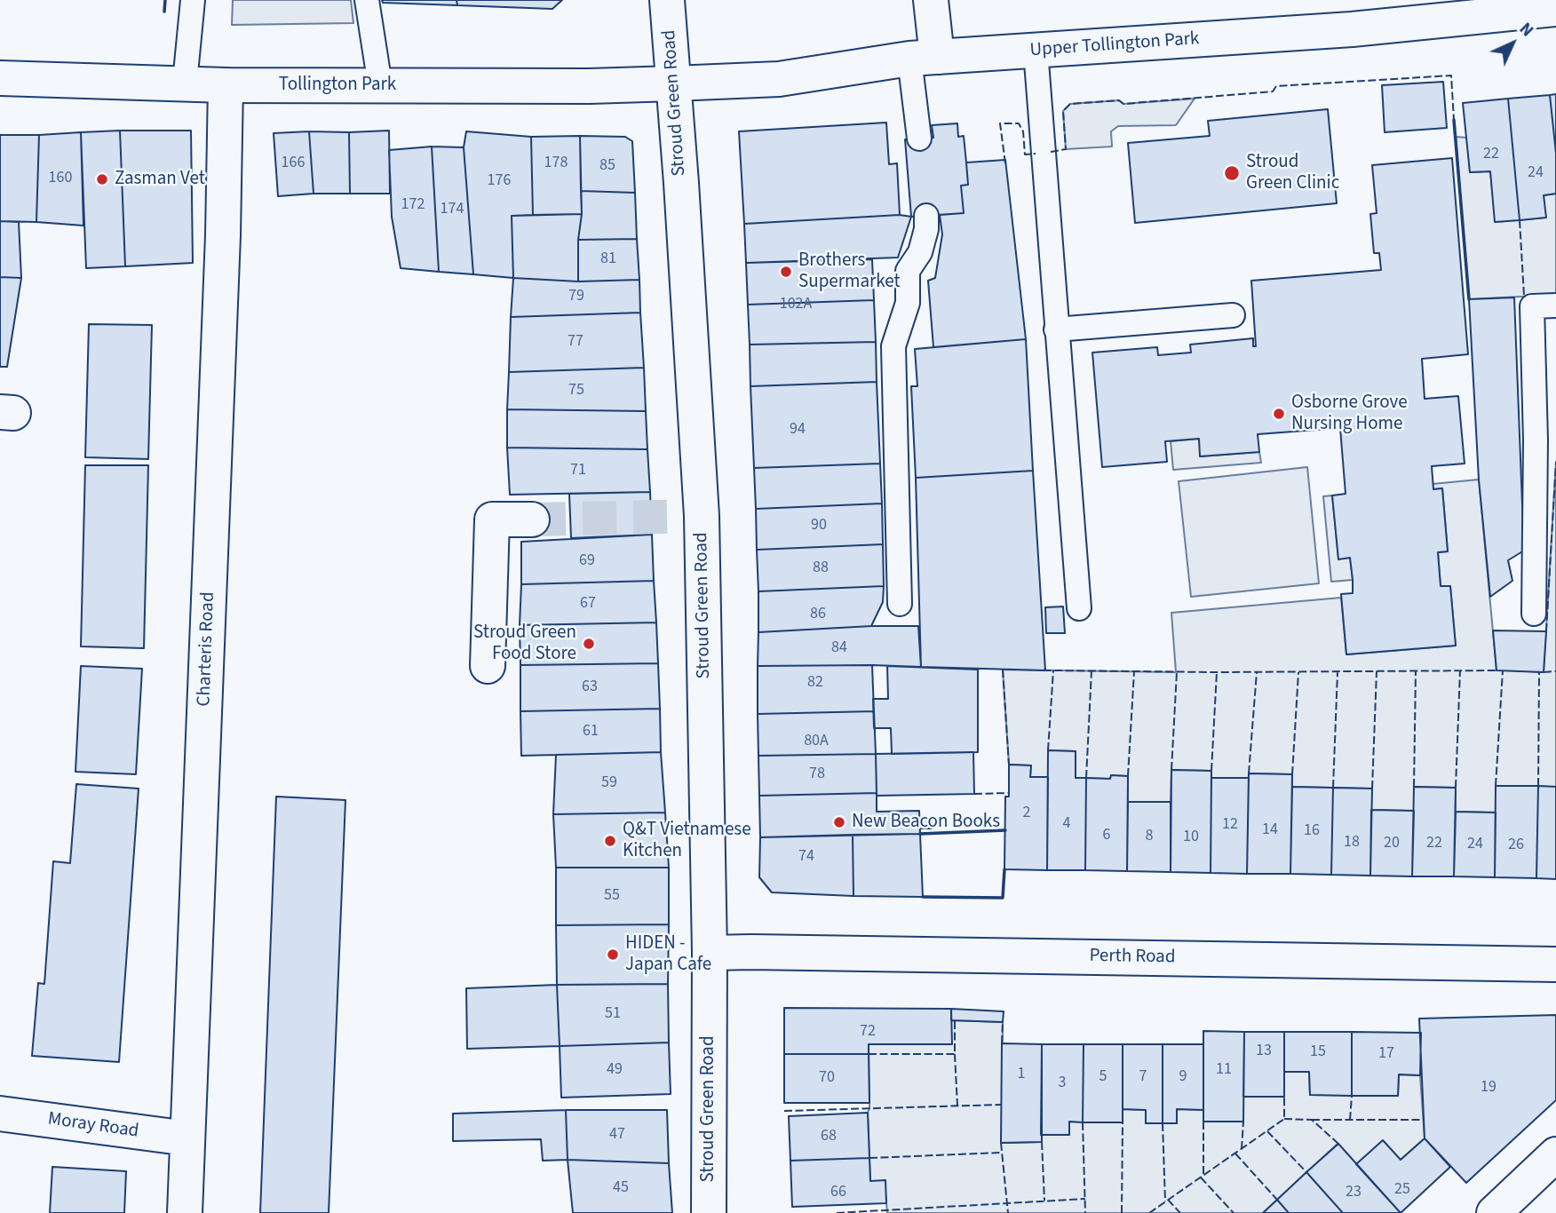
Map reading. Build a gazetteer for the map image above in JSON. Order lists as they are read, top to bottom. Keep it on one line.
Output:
{"streets":{"street":["Upper Tollington Park","Tollington Park","Stroud Green Road","Charteris Road","Perth Road","Moray Road"]},"crossings":[["Upper Tollington Park","Tollington Park"],["Upper Tollington Park","Stroud Green Road"],["Tollington Park","Stroud Green Road"],["Tollington Park","Charteris Road"],["Stroud Green Road","Perth Road"],["Charteris Road","Moray Road"]],"places":["Stroud Green Clinic","Zasman Vet","Brothers Supermarket","Osborne Grove Nursing Home","Stroud Green Food Store","New Beacon Books","Q&T Vietnamese Kitchen","HIDEN - Japan Cafe"],"house_numbers":["22","166","178","85","24","160","176","172","174","81","79","102A","77","75","94","71","90","69","88","67","86","84","82","63","61","80A","78","59","2","4","12","14","16","6","8","10","18","20","22","24","26","74","55","51","72","13","15","17","49","11","1","5","7","9","70","3","19","47","68","45","25","66","23"],"north":"top right"}
